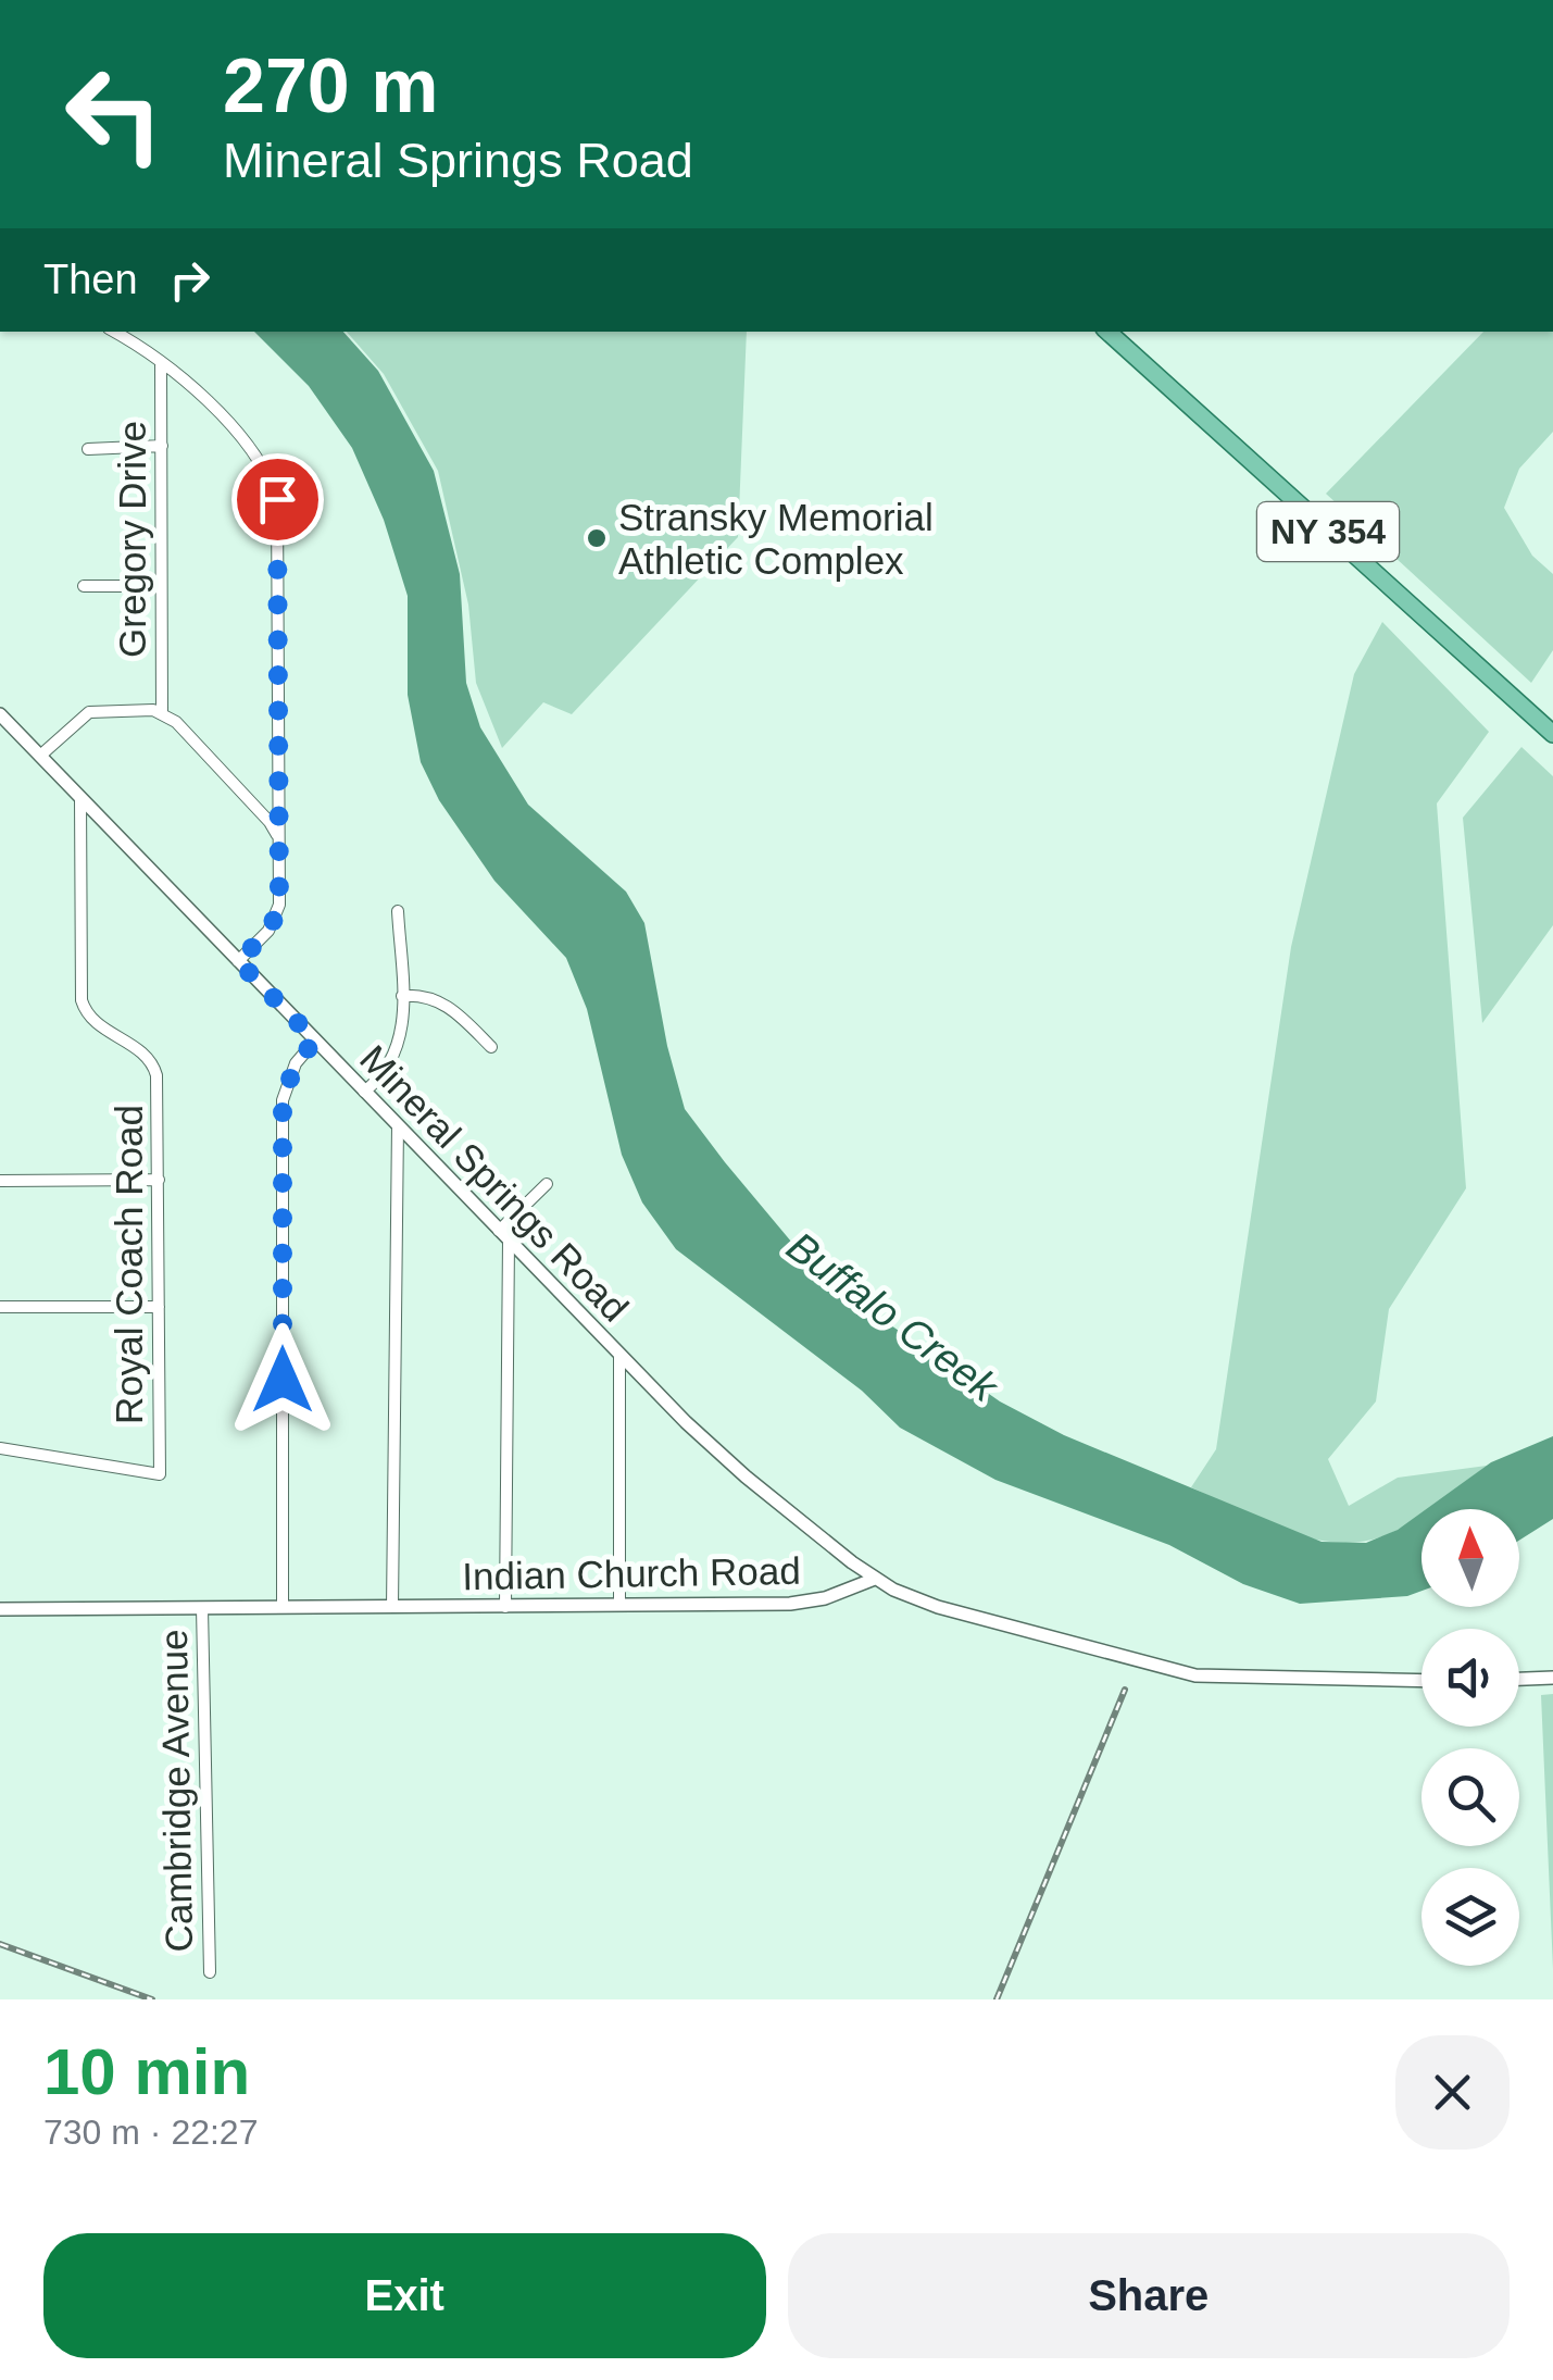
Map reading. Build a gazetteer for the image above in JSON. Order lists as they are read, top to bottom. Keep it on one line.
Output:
{"streets":{"main road":["NY 354"],"street":["Gregory Drive","Mineral Springs Road","Royal Coach Road","Indian Church Road","Cambridge Avenue"]},"crossings":[["Mineral Springs Road","Royal Coach Road"],["Mineral Springs Road","Indian Church Road"],["Indian Church Road","Cambridge Avenue"]],"water":["Buffalo Creek"],"places":["Stransky Memorial Athletic Complex"],"north":"top","page":{"turn":["270 m","Mineral Springs Road"],"then":"Then","heading":["10 min","730 m · 22:27"],"buttons":["Exit","Share"]}}
